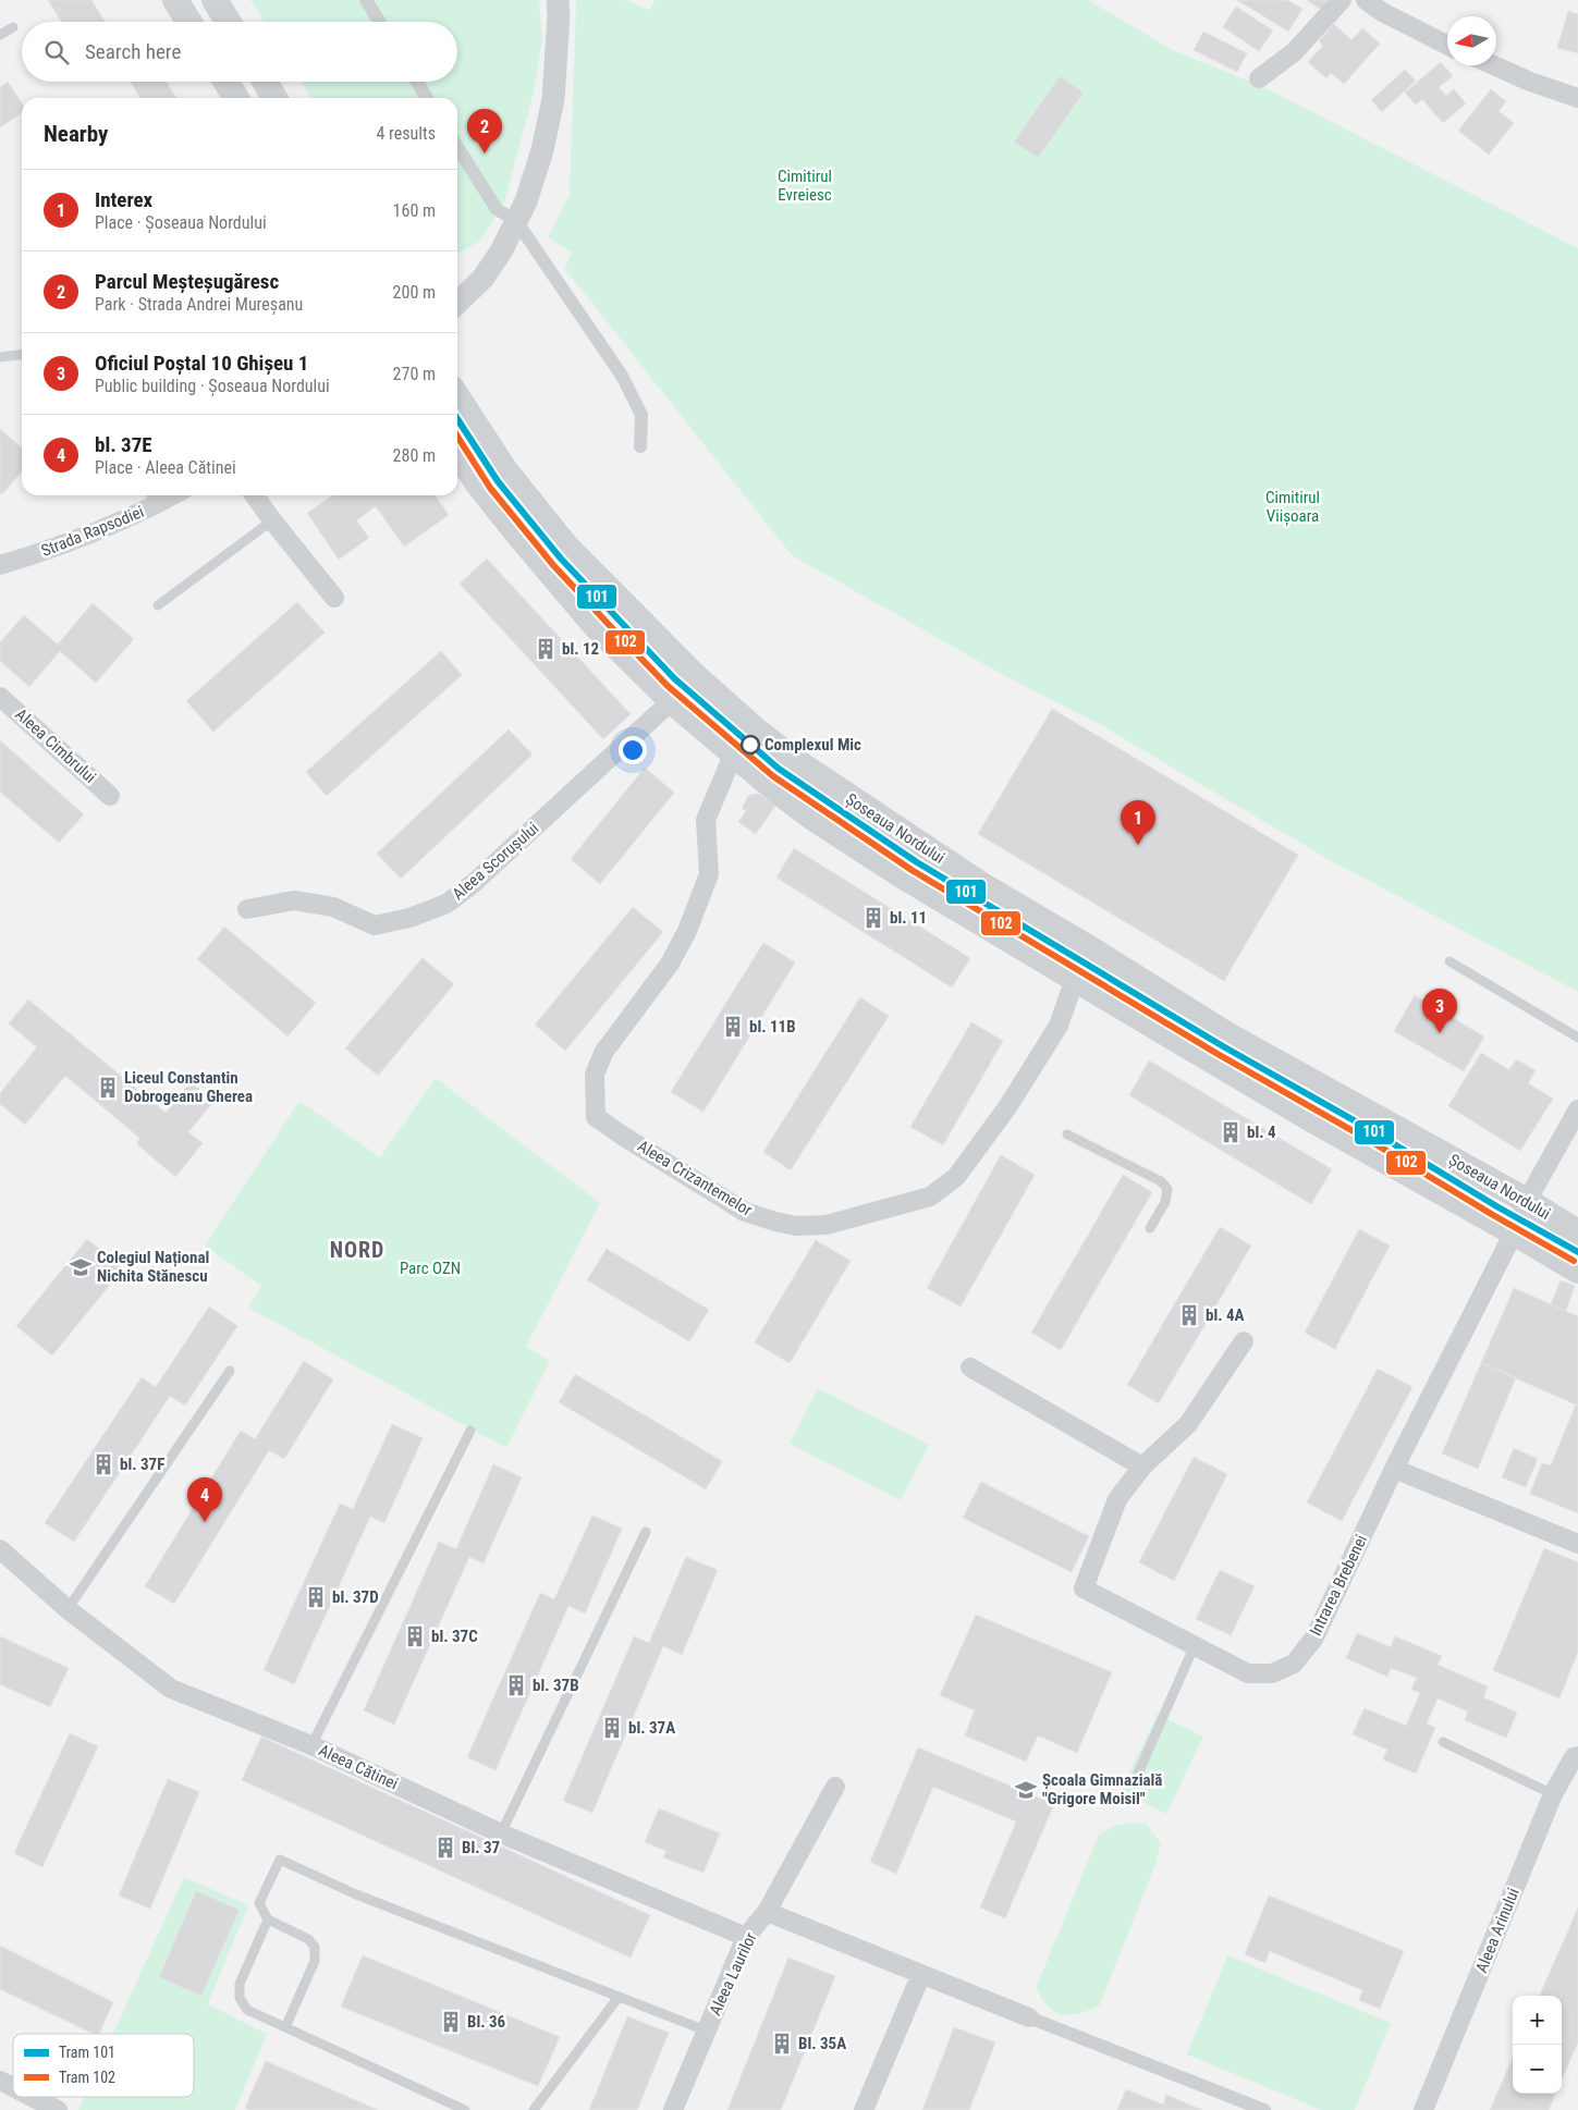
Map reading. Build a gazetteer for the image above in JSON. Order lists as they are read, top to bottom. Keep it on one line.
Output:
{"streets":{"main road":["Șoseaua Nordului"],"street":["Strada Rapsodiei","Aleea Cimbrului","Aleea Scorușului","Aleea Crizantemelor","Intrarea Brebenei","Aleea Cătinei","Aleea Arinului","Aleea Laurilor"]},"crossings":[["Șoseaua Nordului","Aleea Scorușului"],["Șoseaua Nordului","Aleea Crizantemelor"],["Șoseaua Nordului","Intrarea Brebenei"],["Aleea Cătinei","Aleea Laurilor"]],"districts":["NORD"],"parks":["Cimitirul Evreiesc","Cimitirul Viișoara","Parc OZN"],"places":{"building":["bl. 12","bl. 11","bl. 11B","Liceul Constantin Dobrogeanu Gherea","bl. 4","bl. 4A","bl. 37F","bl. 37D","bl. 37C","bl. 37B","bl. 37A","Bl. 37","Bl. 36","Bl. 35A"],"other":["Complexul Mic"],"school or university":["Colegiul Național Nichita Stănescu","Școala Gimnazială \"Grigore Moisil\""]},"lines":["tram line 101","tram line 102"],"legend":["Tram 101","Tram 102"],"north":"left","page":{"search":"Search here","heading":["Nearby","4 results"],"pins":["2","1","3","4"],"list":[{"mark":"1","name":"Interex","note":"Place · Șoseaua Nordului","value":"160 m"},{"mark":"2","name":"Parcul Meșteșugăresc","note":"Park · Strada Andrei Mureșanu","value":"200 m"},{"mark":"3","name":"Oficiul Poștal 10 Ghișeu 1","note":"Public building · Șoseaua Nordului","value":"270 m"},{"mark":"4","name":"bl. 37E","note":"Place · Aleea Cătinei","value":"280 m"}],"map_buttons":["+","−"]}}
